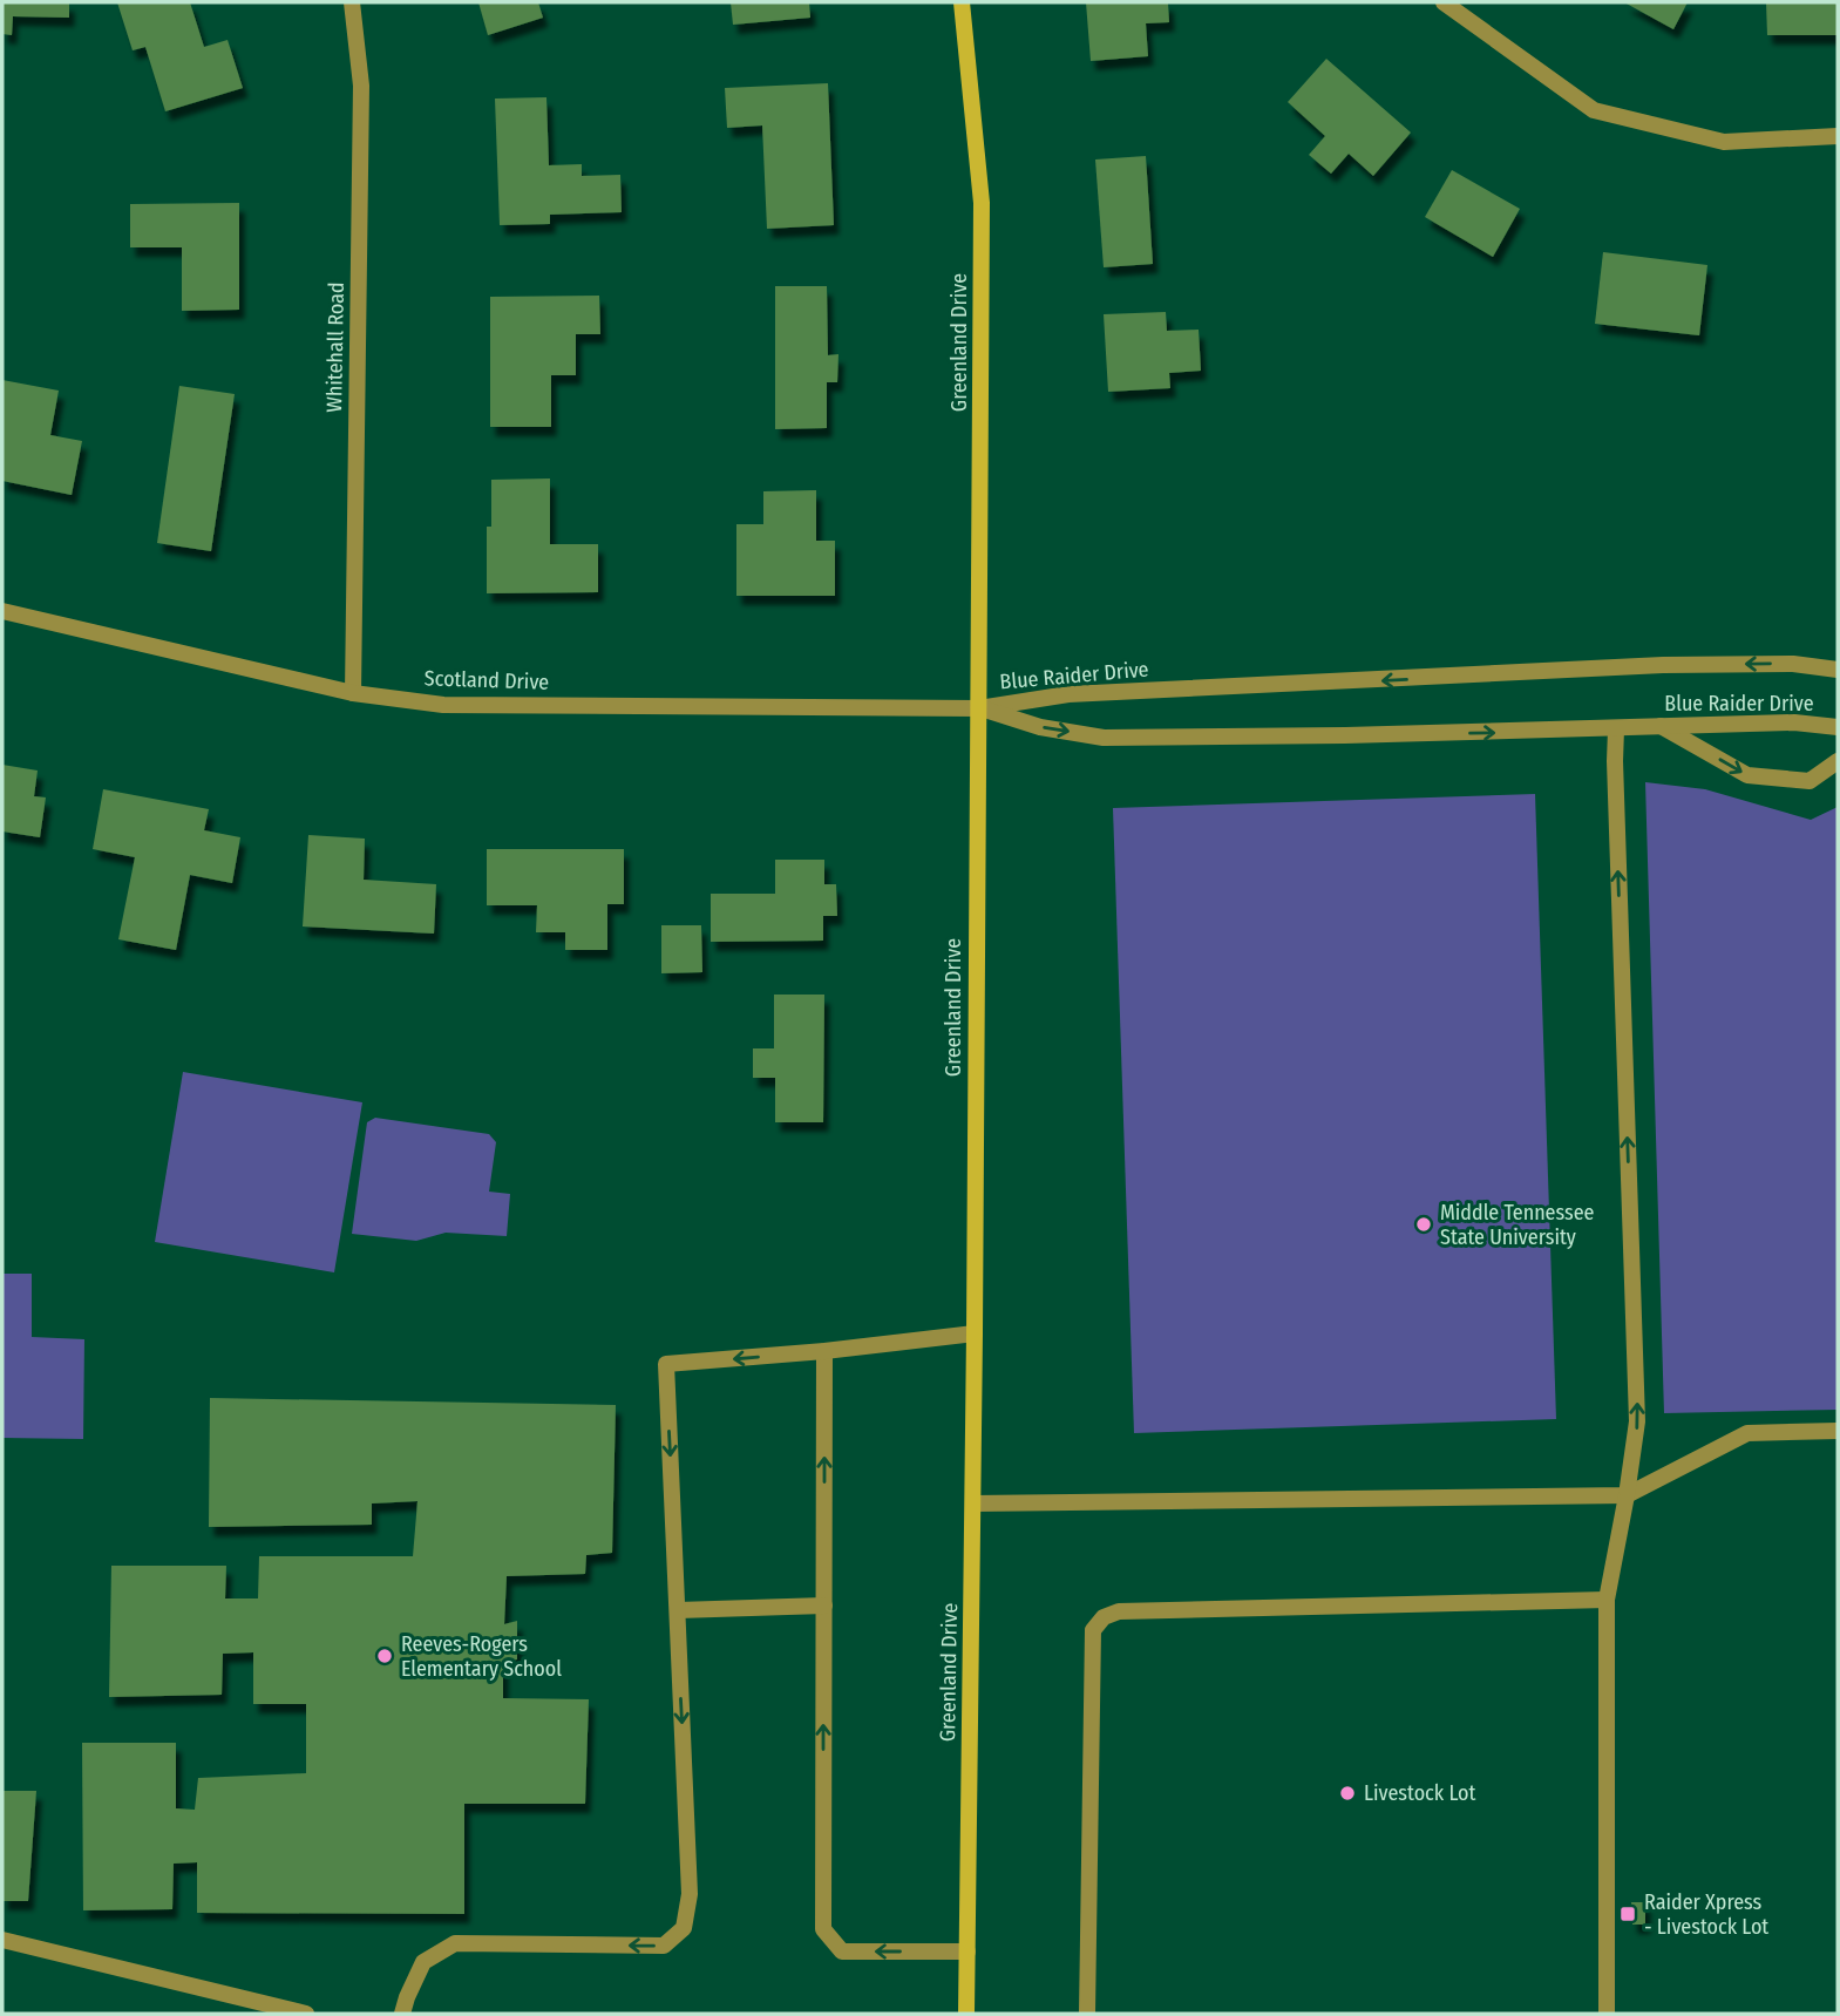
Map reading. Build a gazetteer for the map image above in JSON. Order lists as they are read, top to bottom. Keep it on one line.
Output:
{"streets":{"street":["Greenland Drive","Whitehall Road","Blue Raider Drive","Scotland Drive"]},"crossings":[["Greenland Drive","Blue Raider Drive"],["Greenland Drive","Scotland Drive"],["Whitehall Road","Scotland Drive"],["Blue Raider Drive","Scotland Drive"]],"places":{"other":["Middle Tennessee State University","Reeves-Rogers Elementary School","Livestock Lot"],"transit":["Raider Xpress - Livestock Lot"]}}
